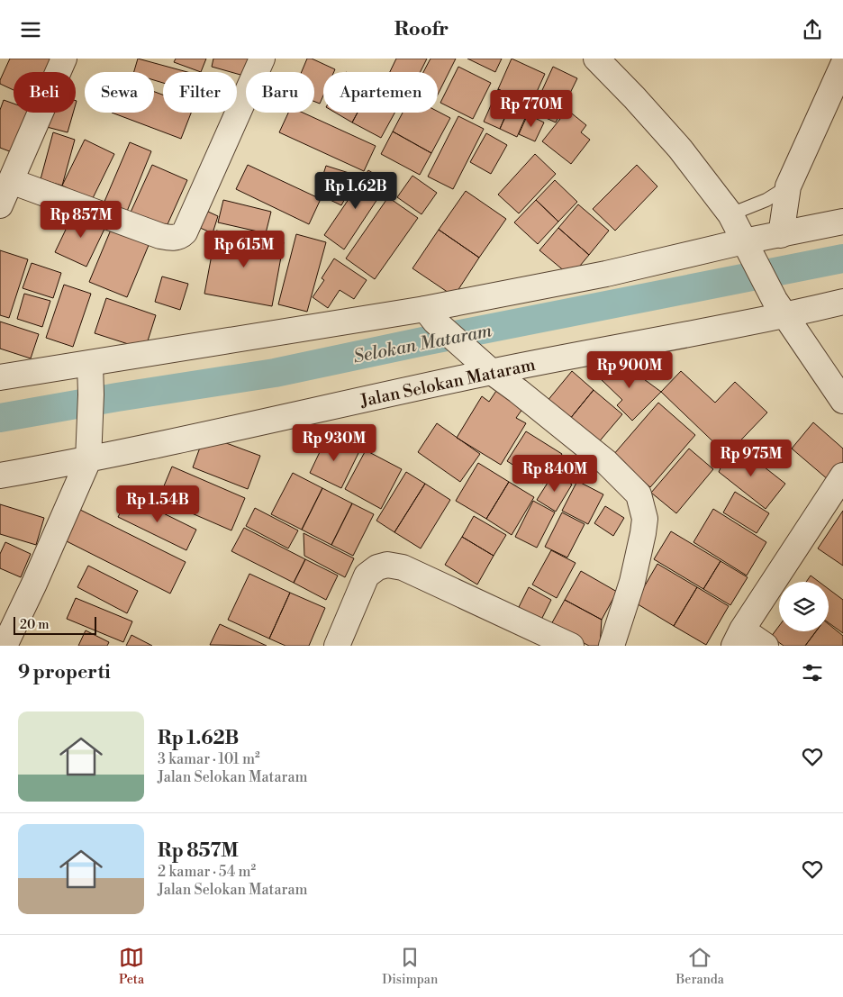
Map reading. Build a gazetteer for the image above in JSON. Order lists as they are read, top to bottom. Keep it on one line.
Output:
{"streets":{"street":["Jalan Selokan Mataram"]},"water":["Selokan Mataram"],"scale_bar":"20 m","page":{"header":"Roofr","chip":["Beli","Sewa","Filter","Baru","Apartemen"],"price":["Rp 770M","Rp 1.62B","Rp 857M","Rp 615M","Rp 900M","Rp 930M","Rp 975M","Rp 840M","Rp 1.54B"],"scale":"20 m","heading":"9 properti","list":[{"name":"Rp 1.62B","note":"3 kamar · 101 m² · Jalan Selokan Mataram"},{"name":"Rp 857M","note":"2 kamar · 54 m² · Jalan Selokan Mataram"}],"tabs":["Peta","Disimpan","Beranda"]}}
